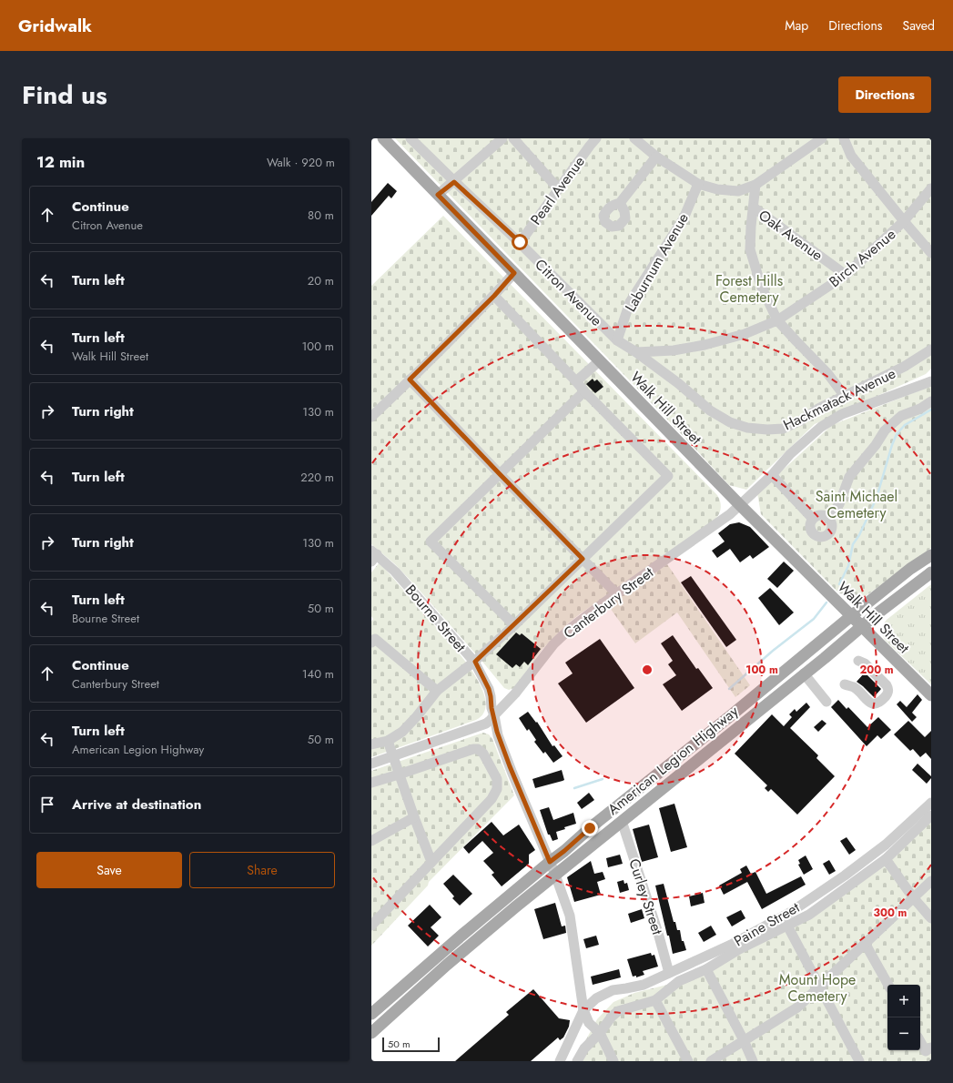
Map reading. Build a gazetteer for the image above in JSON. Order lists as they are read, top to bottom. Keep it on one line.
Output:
{"streets":{"main road":["Walk Hill Street","American Legion Highway"],"street":["Pearl Avenue","Oak Avenue","Birch Avenue","Laburnum Avenue","Citron Avenue","Hackmatack Avenue","Canterbury Street","Bourne Street","Curley Street","Paine Street"]},"crossings":[["Pearl Avenue","Citron Avenue"],["Oak Avenue","Birch Avenue"],["Birch Avenue","Citron Avenue"],["Birch Avenue","Hackmatack Avenue"],["Laburnum Avenue","Citron Avenue"],["Citron Avenue","Hackmatack Avenue"],["Walk Hill Street","Canterbury Street"],["Walk Hill Street","American Legion Highway"],["Canterbury Street","Bourne Street"],["American Legion Highway","Curley Street"],["Curley Street","Paine Street"]],"parks":["Forest Hills Cemetery","Saint Michael Cemetery","Mount Hope Cemetery"],"scale_bar":"50 m","page":{"header":"Gridwalk","nav":["Map","Directions","Saved"],"title":"Find us","buttons":["Directions",["Save","Share"]],"heading":["12 min","Walk · 920 m"],"list":[["Continue","Citron Avenue","80 m"],["Turn left","20 m"],["Turn left","Walk Hill Street","100 m"],["Turn right","130 m"],["Turn left","220 m"],["Turn right","130 m"],["Turn left","Bourne Street","50 m"],["Continue","Canterbury Street","140 m"],["Turn left","American Legion Highway","50 m"],"Arrive at destination"],"map_buttons":["+","−"],"scale":"50 m"},"rings":["100 m","200 m","300 m"]}
